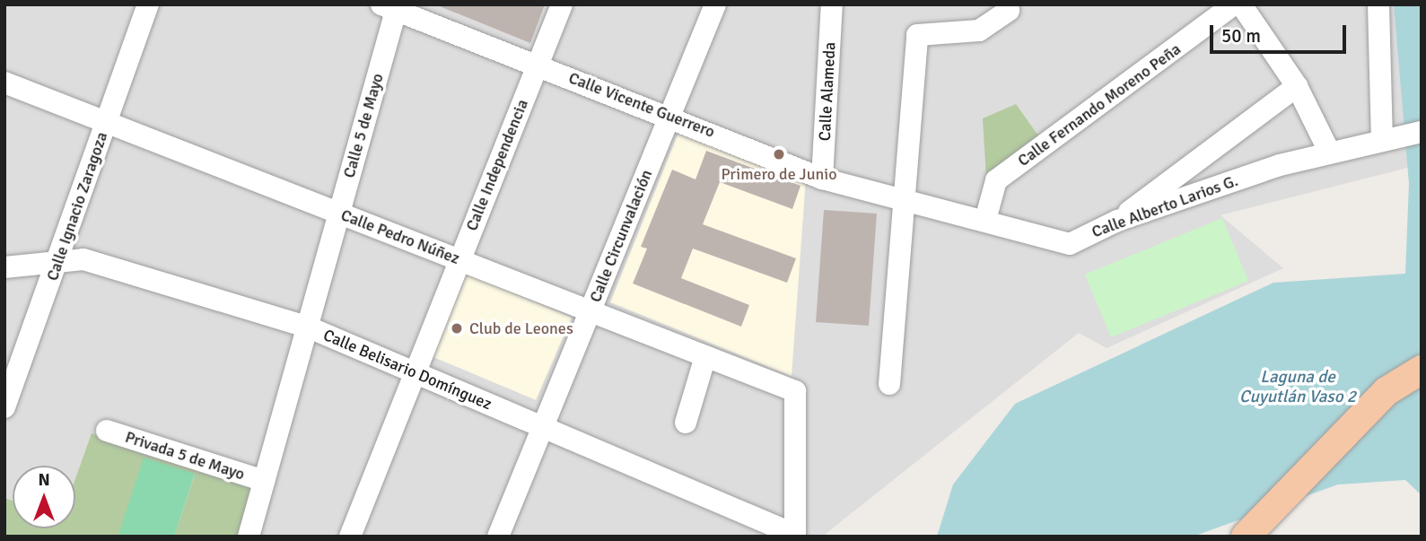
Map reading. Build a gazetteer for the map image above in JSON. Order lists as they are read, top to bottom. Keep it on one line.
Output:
{"streets":{"street":["Calle Alameda","Calle Vicente Guerrero","Calle Fernando Moreno Peña","Calle 5 de Mayo","Calle Independencia","Calle Ignacio Zaragoza","Calle Alberto Larios G.","Calle Circunvalación","Calle Pedro Núñez","Calle Belisario Domínguez","Privada 5 de Mayo"]},"crossings":[["Calle Alameda","Calle Vicente Guerrero"],["Calle Vicente Guerrero","Calle 5 de Mayo"],["Calle Vicente Guerrero","Calle Independencia"],["Calle Vicente Guerrero","Calle Alberto Larios G."],["Calle Vicente Guerrero","Calle Circunvalación"],["Calle Fernando Moreno Peña","Calle Alberto Larios G."],["Calle 5 de Mayo","Calle Pedro Núñez"],["Calle 5 de Mayo","Calle Belisario Domínguez"],["Calle 5 de Mayo","Privada 5 de Mayo"],["Calle Independencia","Calle Pedro Núñez"],["Calle Independencia","Calle Belisario Domínguez"],["Calle Ignacio Zaragoza","Calle Pedro Núñez"],["Calle Ignacio Zaragoza","Calle Belisario Domínguez"],["Calle Circunvalación","Calle Pedro Núñez"],["Calle Circunvalación","Calle Belisario Domínguez"],["Calle Pedro Núñez","Calle Belisario Domínguez"]],"water":["Laguna de Cuyutlán Vaso 2"],"places":["Primero de Junio","Club de Leones"],"scale_bar":"50 m","north":"top"}
